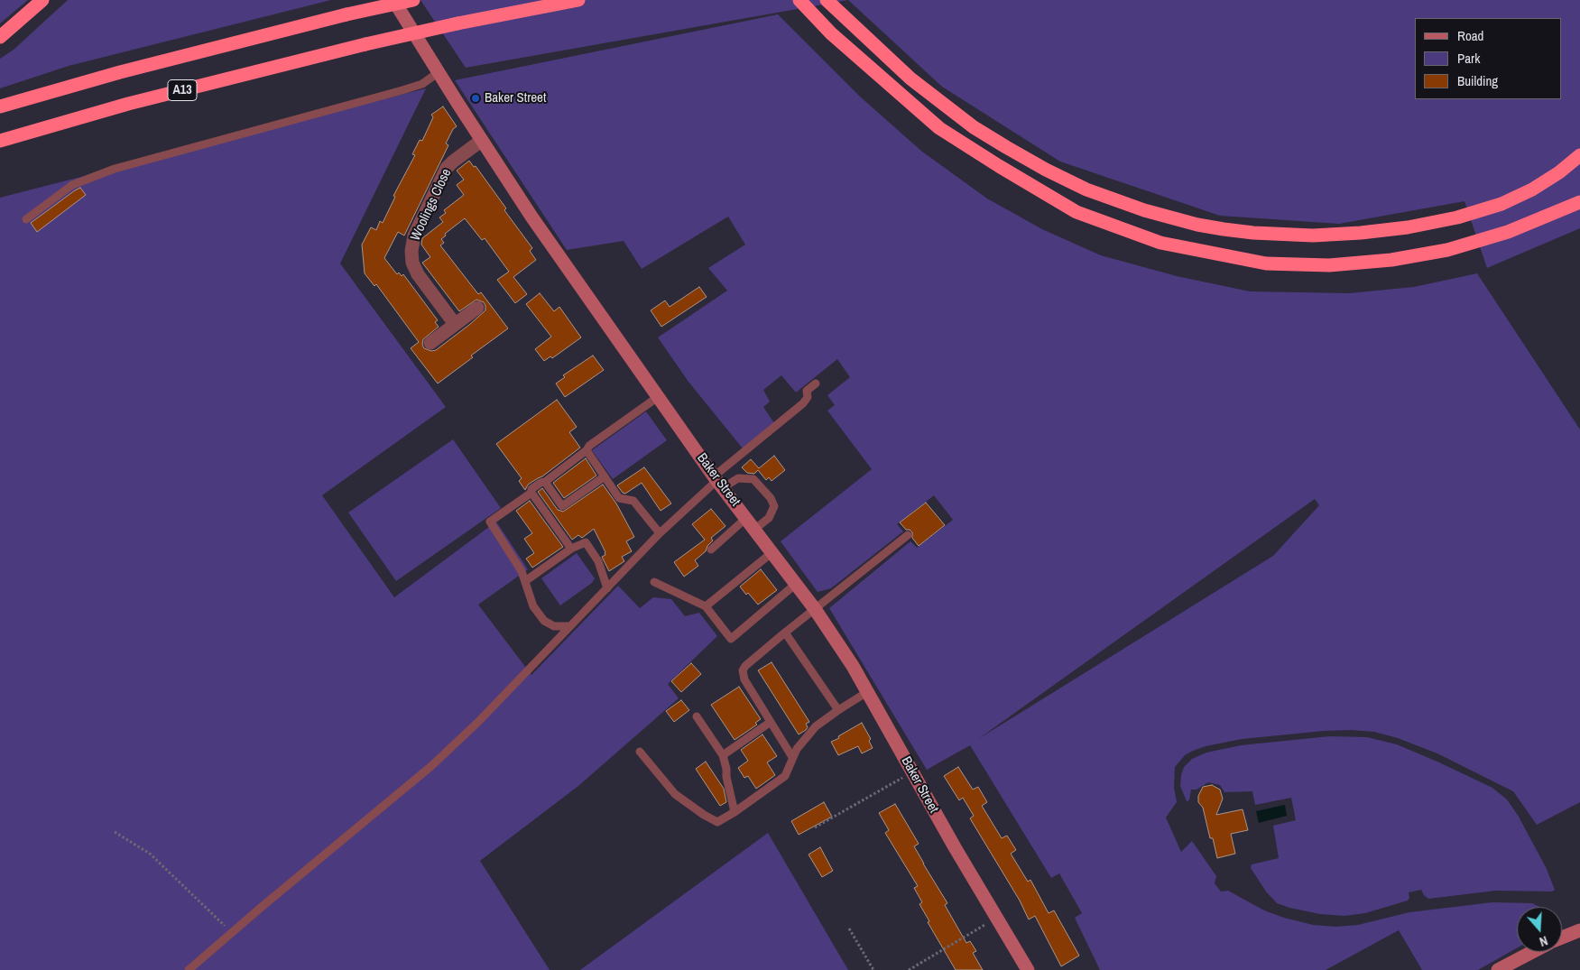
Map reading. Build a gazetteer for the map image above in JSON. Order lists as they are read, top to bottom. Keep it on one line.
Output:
{"streets":{"highway":["A13"],"main road":["Baker Street"],"street":["Woolings Close"]},"crossings":[["Woolings Close","Baker Street"]],"places":["Baker Street"],"legend":["Road","Park","Building"],"north":"bottom"}
